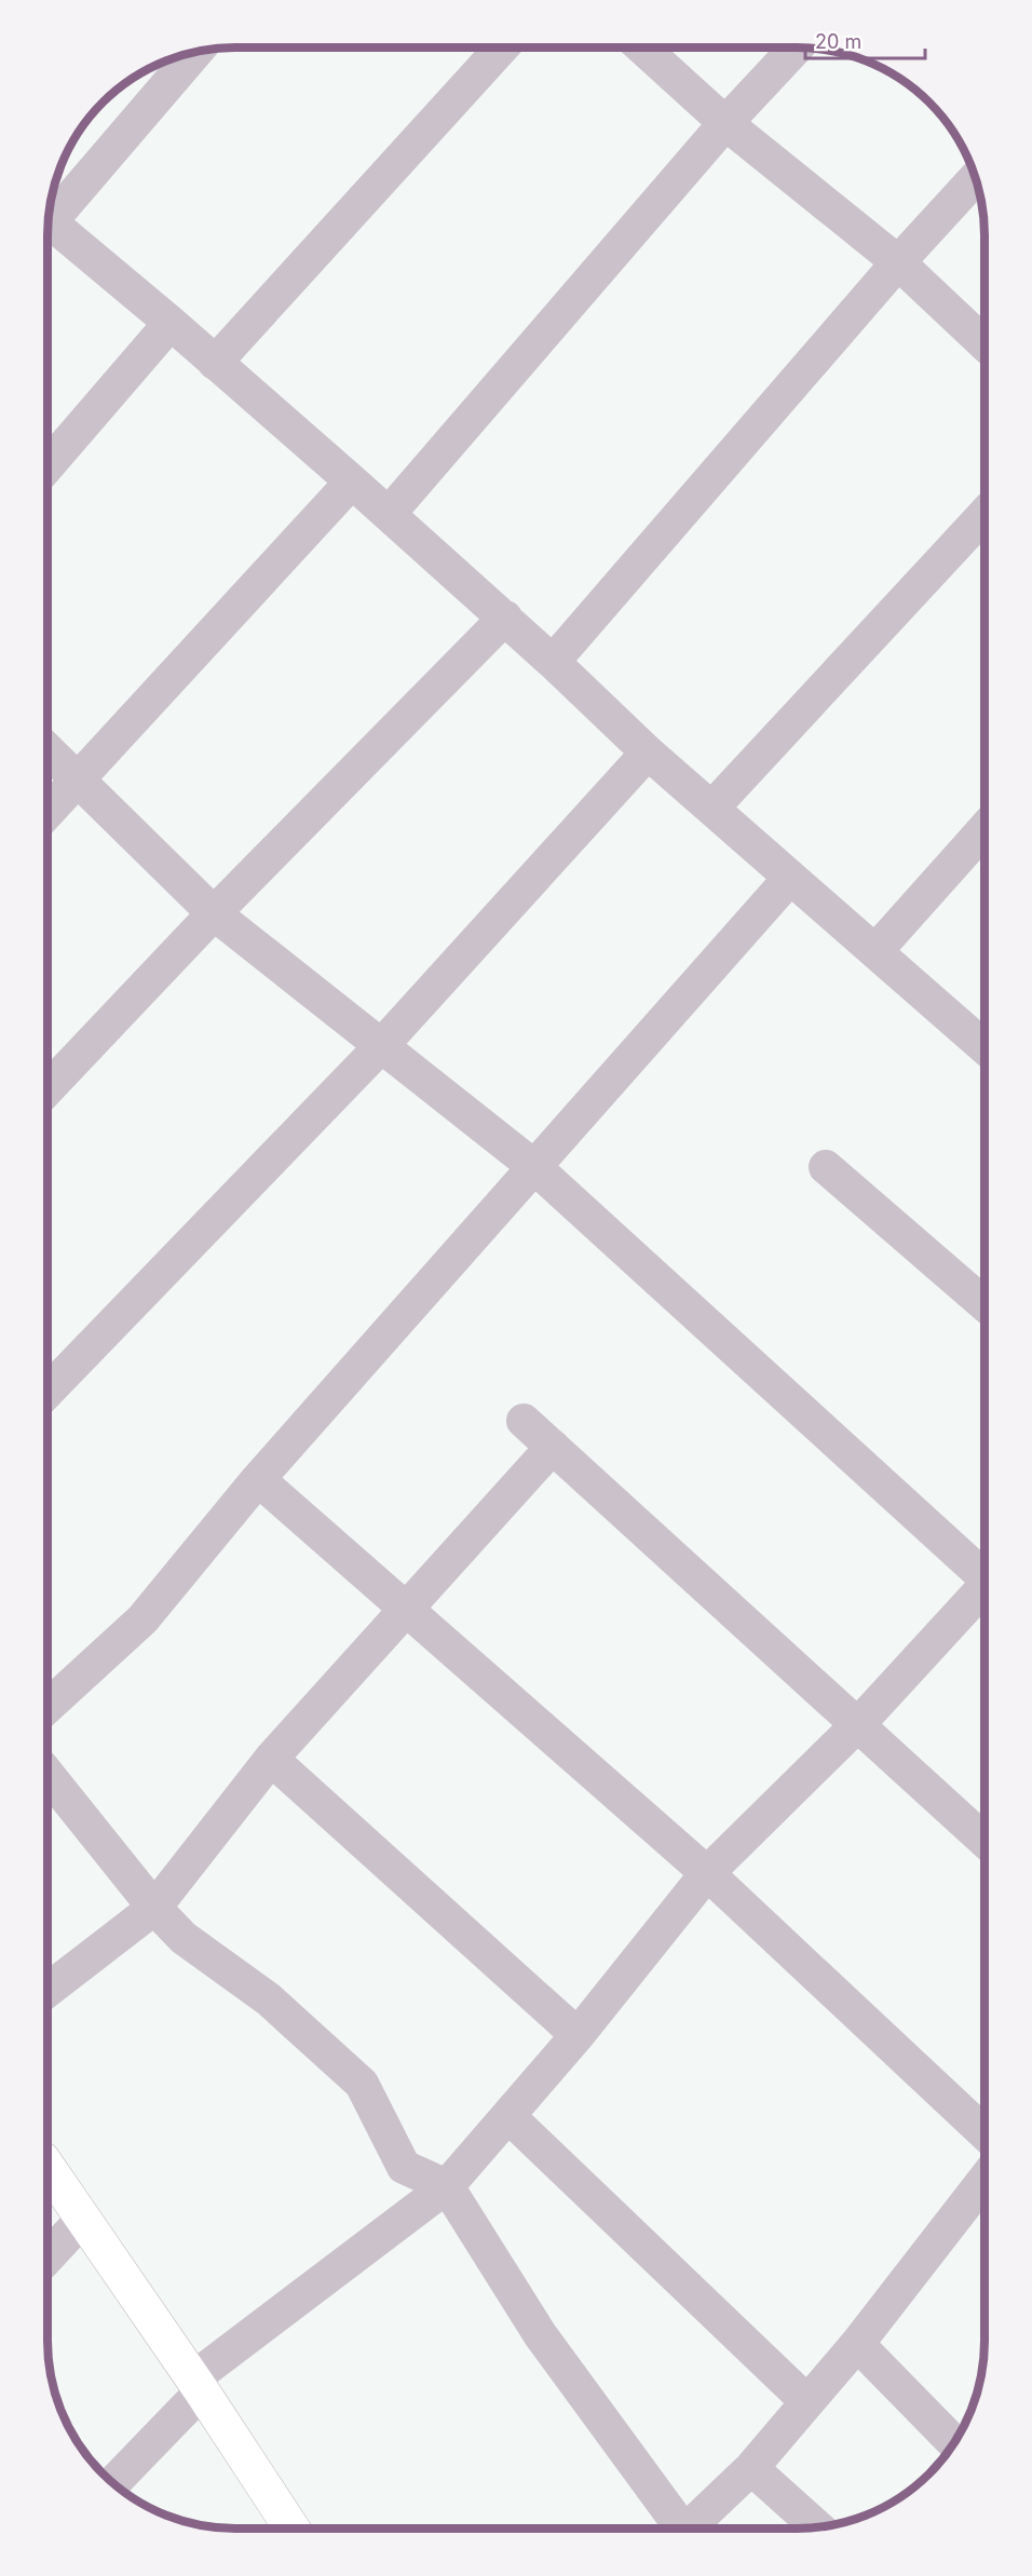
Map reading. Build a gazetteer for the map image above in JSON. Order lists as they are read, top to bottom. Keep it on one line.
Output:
{"scale_bar":"20 m"}
